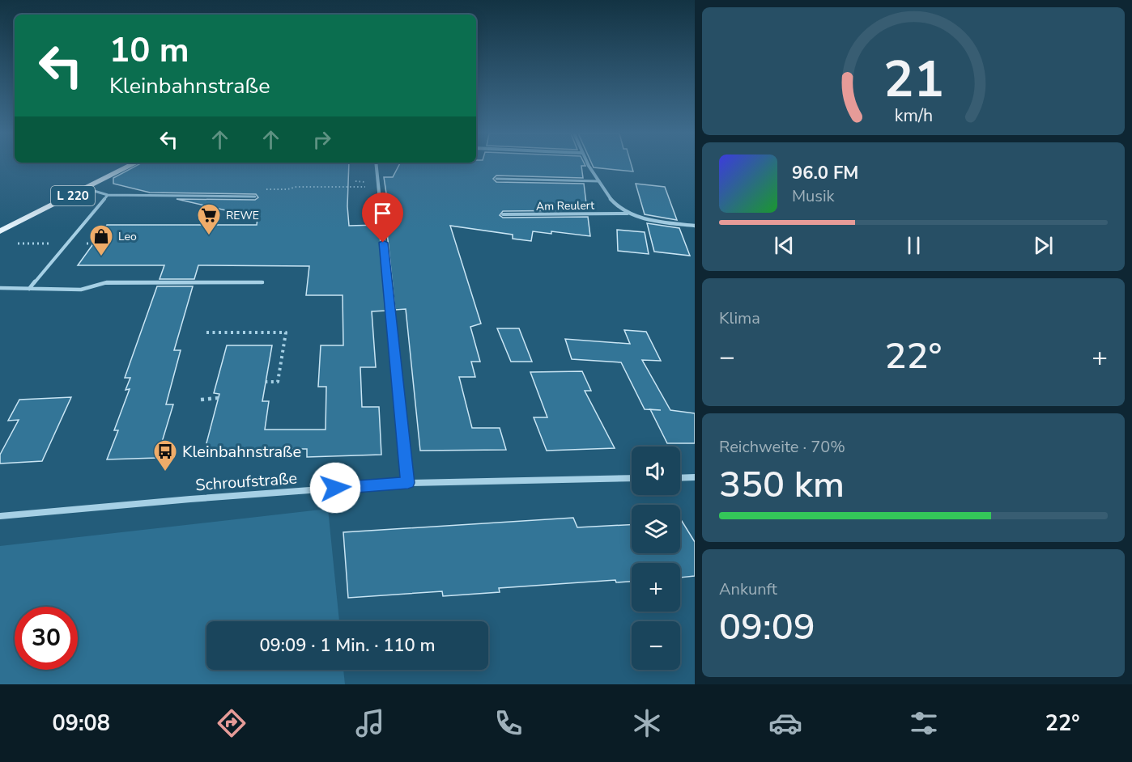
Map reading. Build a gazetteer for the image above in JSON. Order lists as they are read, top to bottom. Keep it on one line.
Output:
{"streets":{"main road":["L 220"],"street":["Am Reulert","Schroufstraße"]},"places":{"supermarket":["REWE"],"shop":["Leo"],"bus stop":["Kleinbahnstraße"]},"page":{"turn":["10 m","Kleinbahnstraße"],"song":["96.0 FM","Musik"],"tile":["Klima",["Reichweite · 70%","350 km"],["Ankunft","09:09"]],"heat":["−","22°","+"],"map_buttons":["+","−"],"limit":"30","trip":"09:09 · 1 Min. · 110 m","tabs":["09:08","22°"],"gauge":["21","km/h"]}}
